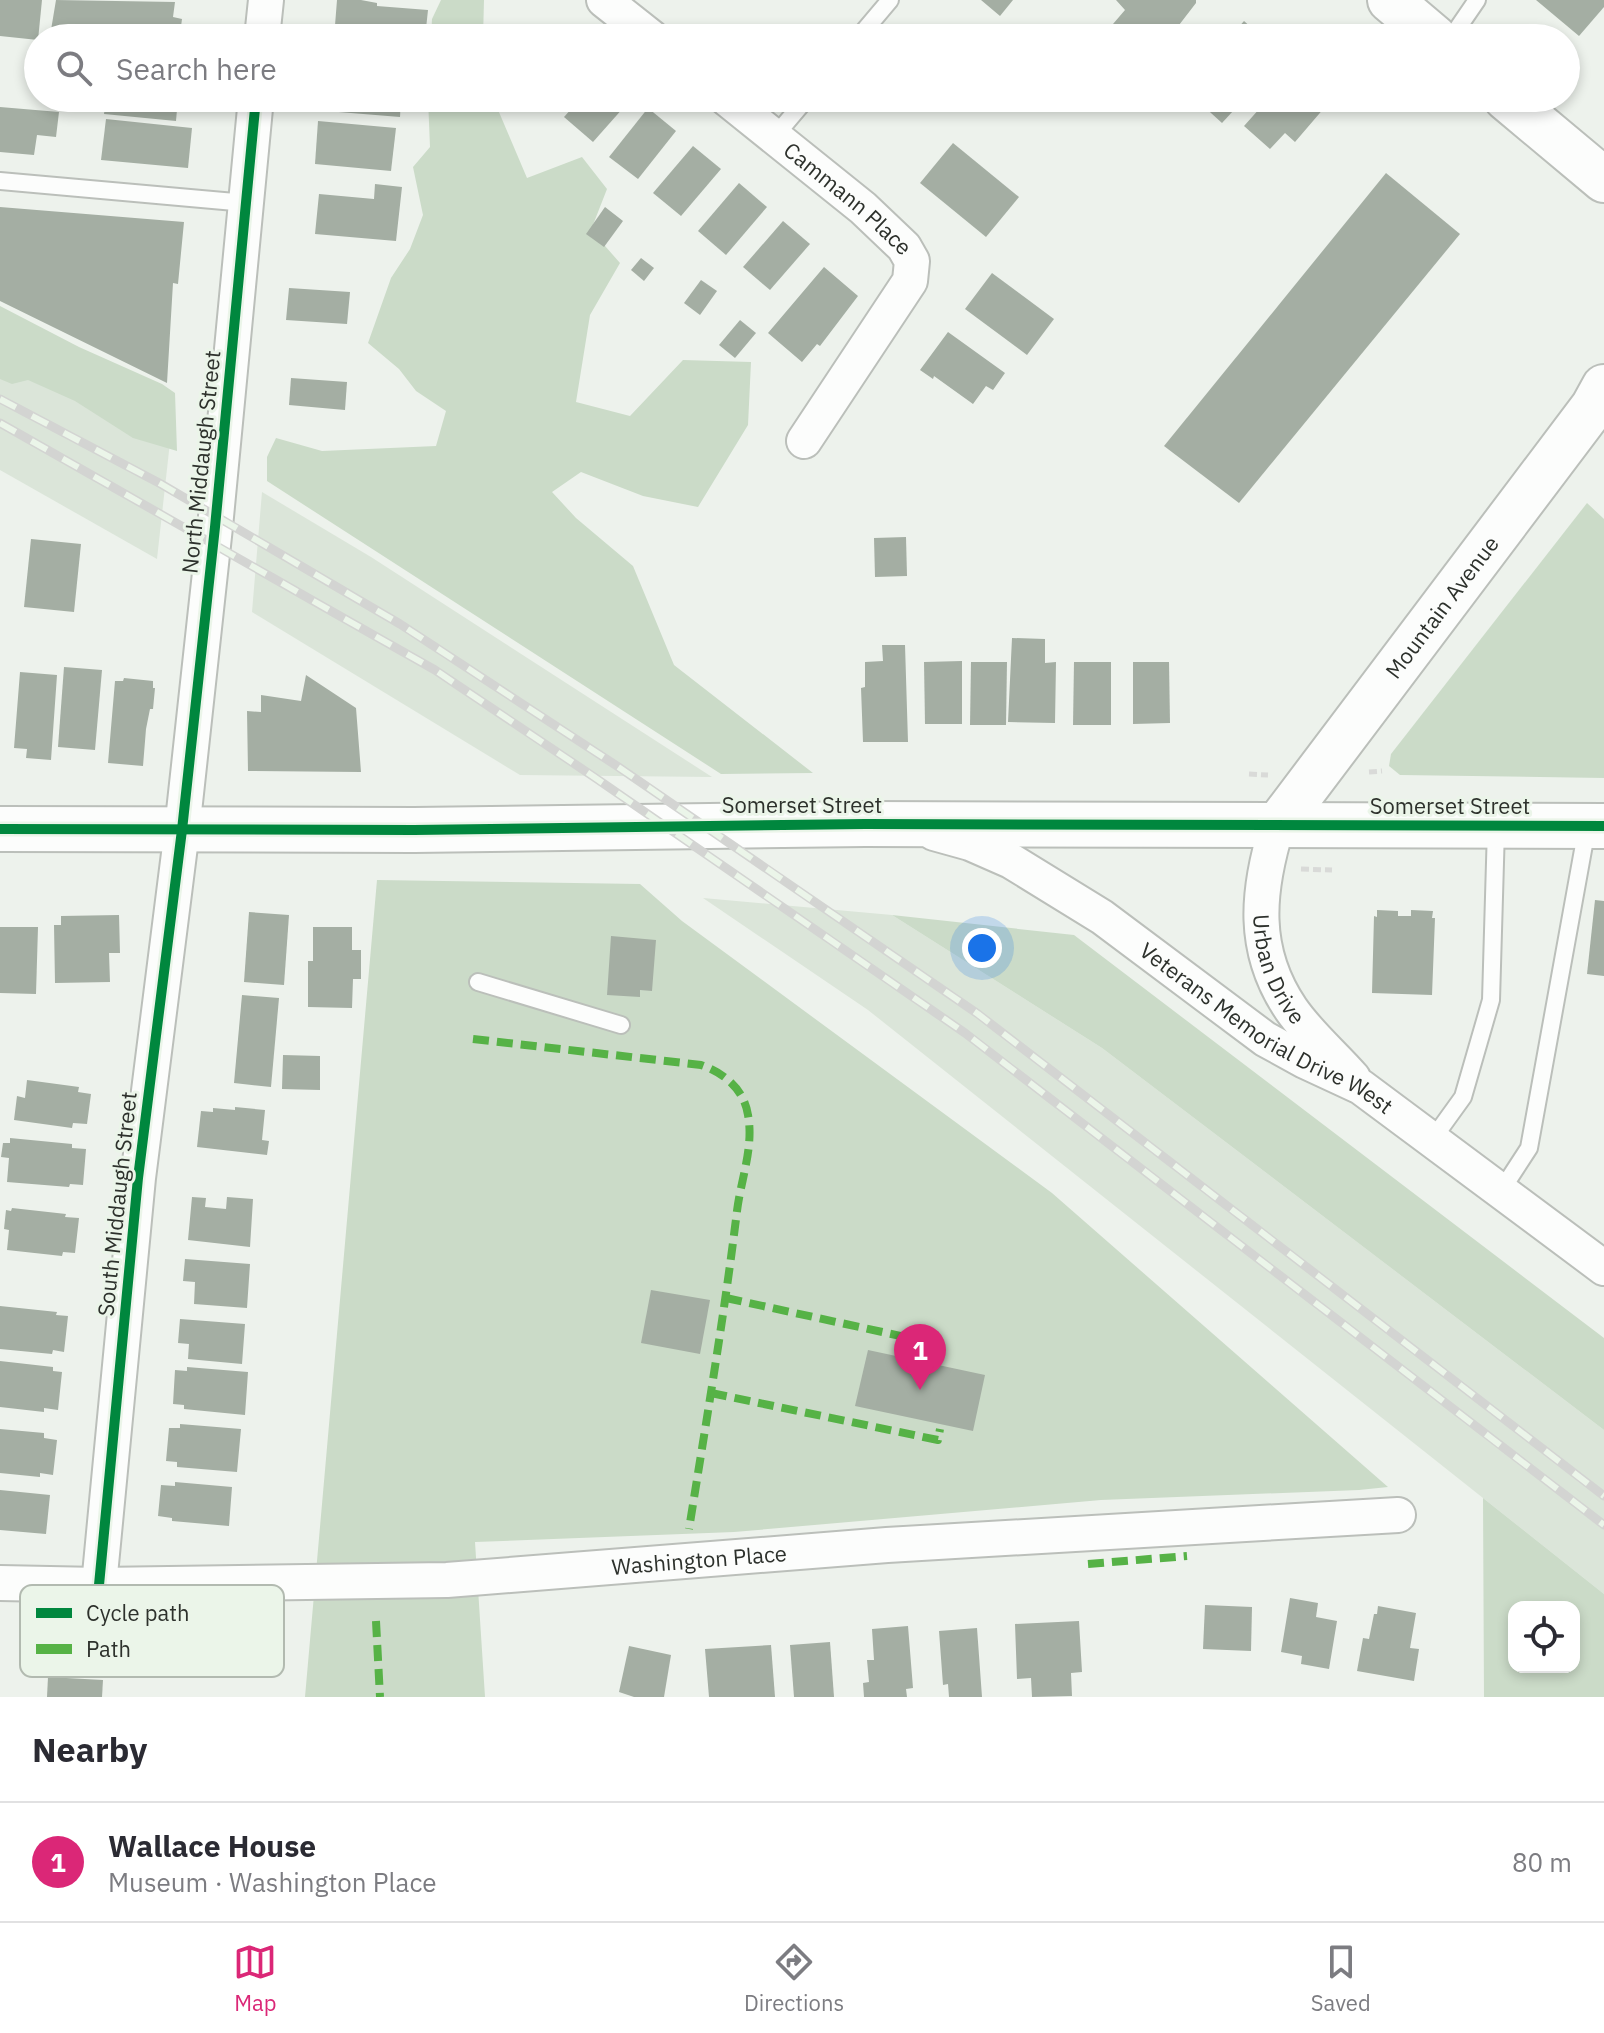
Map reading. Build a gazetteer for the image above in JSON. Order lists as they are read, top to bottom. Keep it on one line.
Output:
{"streets":{"street":["Cammann Place","North Middaugh Street","Mountain Avenue","Somerset Street","Urban Drive","Veterans Memorial Drive West","South Middaugh Street","Washington Place"]},"crossings":[["North Middaugh Street","Somerset Street"],["North Middaugh Street","South Middaugh Street"],["Mountain Avenue","Somerset Street"],["Mountain Avenue","Urban Drive"],["Somerset Street","Urban Drive"],["Somerset Street","Veterans Memorial Drive West"],["Somerset Street","South Middaugh Street"],["Urban Drive","Veterans Memorial Drive West"],["South Middaugh Street","Washington Place"]],"legend":["Cycle path","Path"],"page":{"search":"Search here","pins":"1","heading":"Nearby","list":[{"mark":"1","name":"Wallace House","note":"Museum · Washington Place","value":"80 m"}],"nav":["Map","Directions","Saved"]}}
